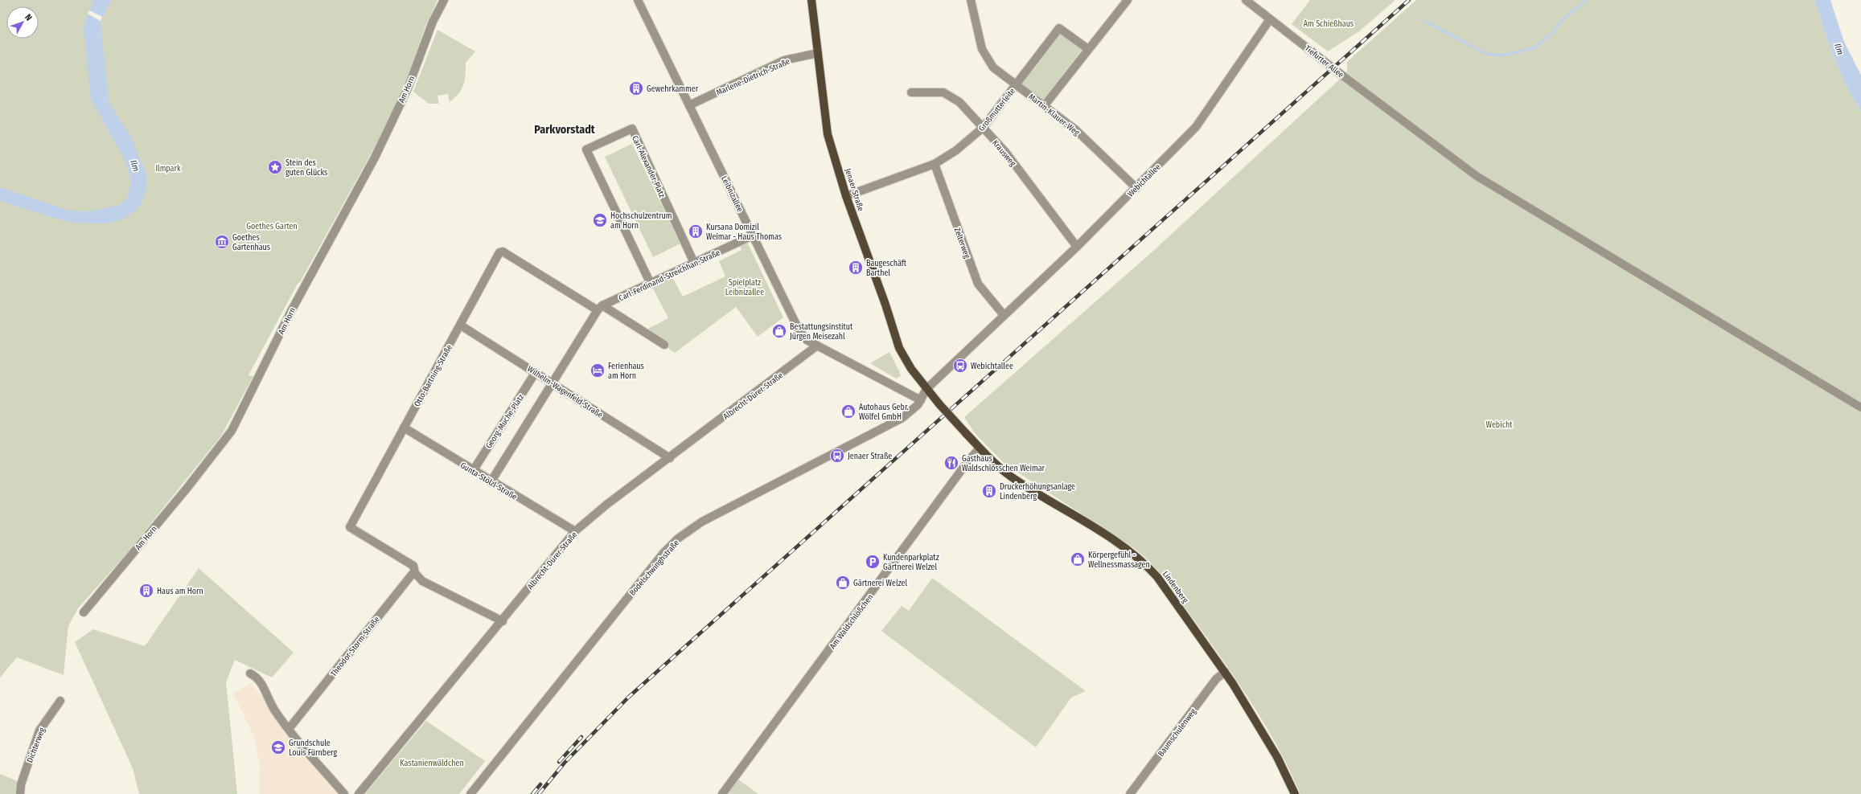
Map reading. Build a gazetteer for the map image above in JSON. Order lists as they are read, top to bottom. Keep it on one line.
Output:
{"streets":{"main road":["Jenaer Straße","Lindenberg"],"street":["Tiefurter Allee","Marlene-Dietrich-Straße","Am Horn","Großmutterleite","Martin-Klauer-Weg","Krausweg","Carl-Alexander-Platz","Webichtallee","Leibnizallee","Zelterweg","Carl-Ferdinand-Streichhan-Straße","Otto-Bartning-Straße","Wilhelm-Wagenfeld-Straße","Albrecht-Dürer-Straße","Georg-Muche-Platz","Gunta-Stölzl-Straße","Bodelschwinghstraße","Am Waldschlößchen","Theodor-Storm-Straße","Baumschulenweg","Dichterweg"]},"crossings":[["Tiefurter Allee","Webichtallee"],["Marlene-Dietrich-Straße","Jenaer Straße"],["Marlene-Dietrich-Straße","Leibnizallee"],["Großmutterleite","Martin-Klauer-Weg"],["Großmutterleite","Krausweg"],["Großmutterleite","Jenaer Straße"],["Großmutterleite","Zelterweg"],["Martin-Klauer-Weg","Webichtallee"],["Krausweg","Webichtallee"],["Carl-Alexander-Platz","Carl-Ferdinand-Streichhan-Straße"],["Webichtallee","Jenaer Straße"],["Webichtallee","Zelterweg"],["Webichtallee","Bodelschwinghstraße"],["Jenaer Straße","Bodelschwinghstraße"],["Jenaer Straße","Lindenberg"],["Jenaer Straße","Am Waldschlößchen"],["Leibnizallee","Carl-Ferdinand-Streichhan-Straße"],["Leibnizallee","Albrecht-Dürer-Straße"],["Leibnizallee","Bodelschwinghstraße"],["Carl-Ferdinand-Streichhan-Straße","Otto-Bartning-Straße"],["Otto-Bartning-Straße","Wilhelm-Wagenfeld-Straße"],["Otto-Bartning-Straße","Gunta-Stölzl-Straße"],["Otto-Bartning-Straße","Theodor-Storm-Straße"],["Wilhelm-Wagenfeld-Straße","Albrecht-Dürer-Straße"],["Wilhelm-Wagenfeld-Straße","Georg-Muche-Platz"],["Albrecht-Dürer-Straße","Gunta-Stölzl-Straße"],["Georg-Muche-Platz","Gunta-Stölzl-Straße"],["Lindenberg","Am Waldschlößchen"],["Lindenberg","Baumschulenweg"]],"districts":["Parkvorstadt"],"water":["Ilm"],"parks":["Am Schießhaus","Ilmpark","Goethes Garten","Spielplatz Leibnizallee","Webicht","Kastanienwäldchen"],"places":{"building":["Gewehrkammer","Kursana Domizil Weimar - Haus Thomas","Baugeschäft Barthel","Druckerhöhungsanlage Lindenberg","Haus am Horn"],"place":["Stein des guten Glücks"],"school or university":["Hochschulzentrum am Horn","Grundschule Louis Fürnberg"],"museum":["Goethes Gartenhaus"],"shop":["Bestattungsinstitut Jürgen Meisezahl","Autohaus Gebr. Wölfel GmbH","Körpergefühl - Wellnessmassagen","Gärtnerei Welzel"],"bus stop":["Webichtallee","Jenaer Straße"],"hotel":["Ferienhaus am Horn"],"restaurant":["Gasthaus Waldschlösschen Weimar"],"parking":["Kundenparkplatz Gärtnerei Welzel"]},"north":"top right"}
